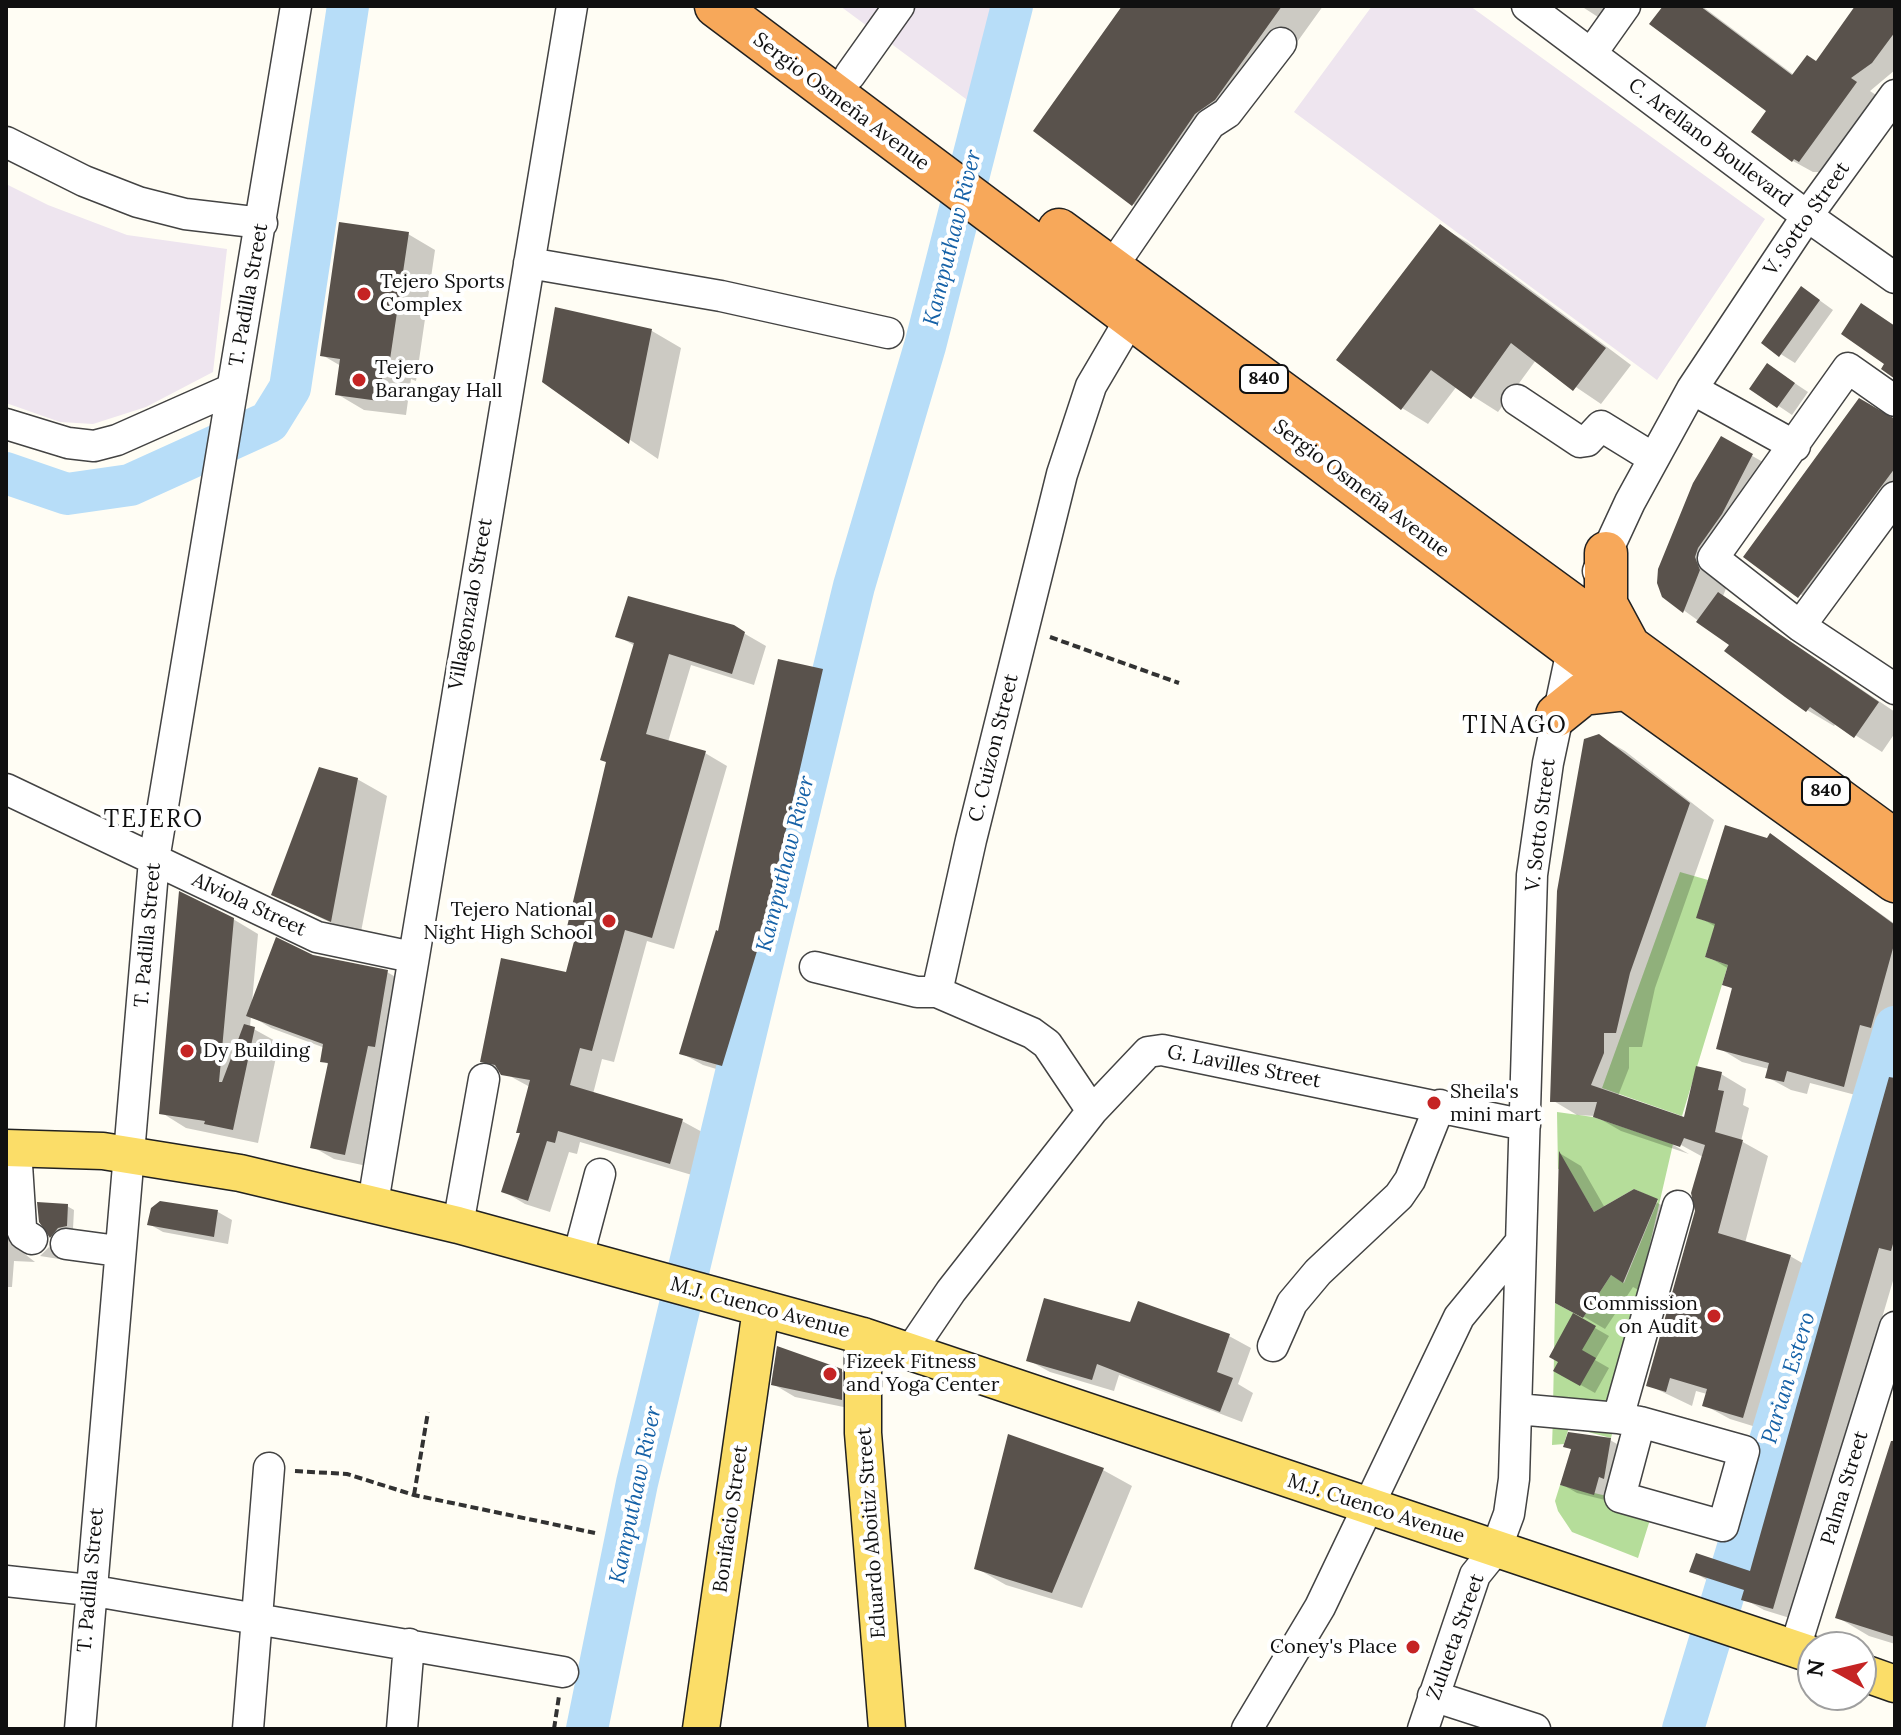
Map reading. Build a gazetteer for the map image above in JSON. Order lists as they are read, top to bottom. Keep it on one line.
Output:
{"streets":{"highway":["Sergio Osmeña Avenue","840"],"main road":["M.J. Cuenco Avenue","Bonifacio Street","Eduardo Aboitiz Street"],"street":["C. Arellano Boulevard","V. Sotto Street","T. Padilla Street","Villagonzalo Street","C. Cuizon Street","Alviola Street","G. Lavilles Street","Palma Street","Zulueta Street"]},"crossings":[["Sergio Osmeña Avenue","V. Sotto Street"],["Sergio Osmeña Avenue","C. Cuizon Street"],["C. Arellano Boulevard","V. Sotto Street"],["V. Sotto Street","G. Lavilles Street"],["V. Sotto Street","M.J. Cuenco Avenue"],["V. Sotto Street","Zulueta Street"],["T. Padilla Street","Alviola Street"],["T. Padilla Street","M.J. Cuenco Avenue"],["Villagonzalo Street","Alviola Street"],["Villagonzalo Street","M.J. Cuenco Avenue"],["G. Lavilles Street","M.J. Cuenco Avenue"],["M.J. Cuenco Avenue","Palma Street"],["M.J. Cuenco Avenue","Bonifacio Street"],["M.J. Cuenco Avenue","Eduardo Aboitiz Street"],["M.J. Cuenco Avenue","Zulueta Street"]],"districts":["TINAGO","TEJERO"],"water":["Kamputhaw River","Parian Estero"],"places":["Tejero Sports Complex","Tejero Barangay Hall","Tejero National Night High School","Dy Building","Sheila's mini mart","Commission on Audit","Fizeek Fitness and Yoga Center","Coney's Place"],"north":"left"}
